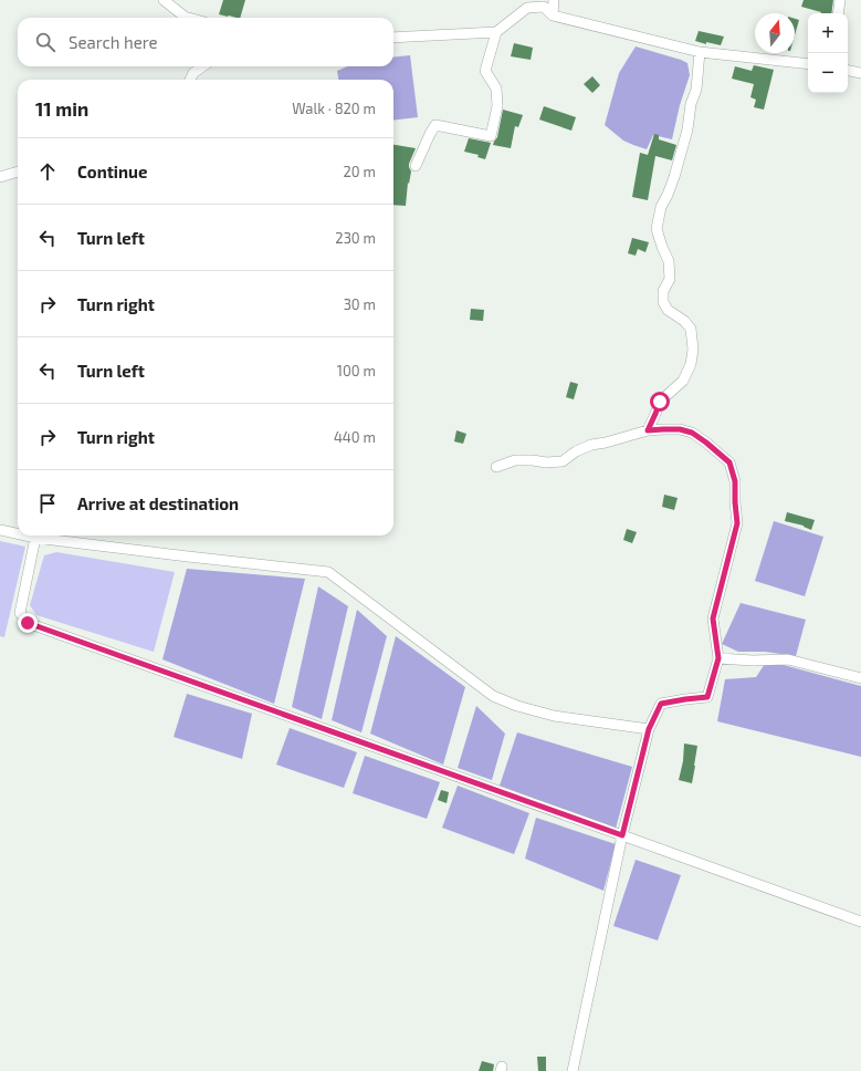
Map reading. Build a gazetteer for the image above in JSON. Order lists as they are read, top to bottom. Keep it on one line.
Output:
{"north":"top","page":{"map_buttons":["+","−"],"search":"Search here","heading":["11 min","Walk · 820 m"],"list":[["Continue","20 m"],["Turn left","230 m"],["Turn right","30 m"],["Turn left","100 m"],["Turn right","440 m"],"Arrive at destination"]}}
